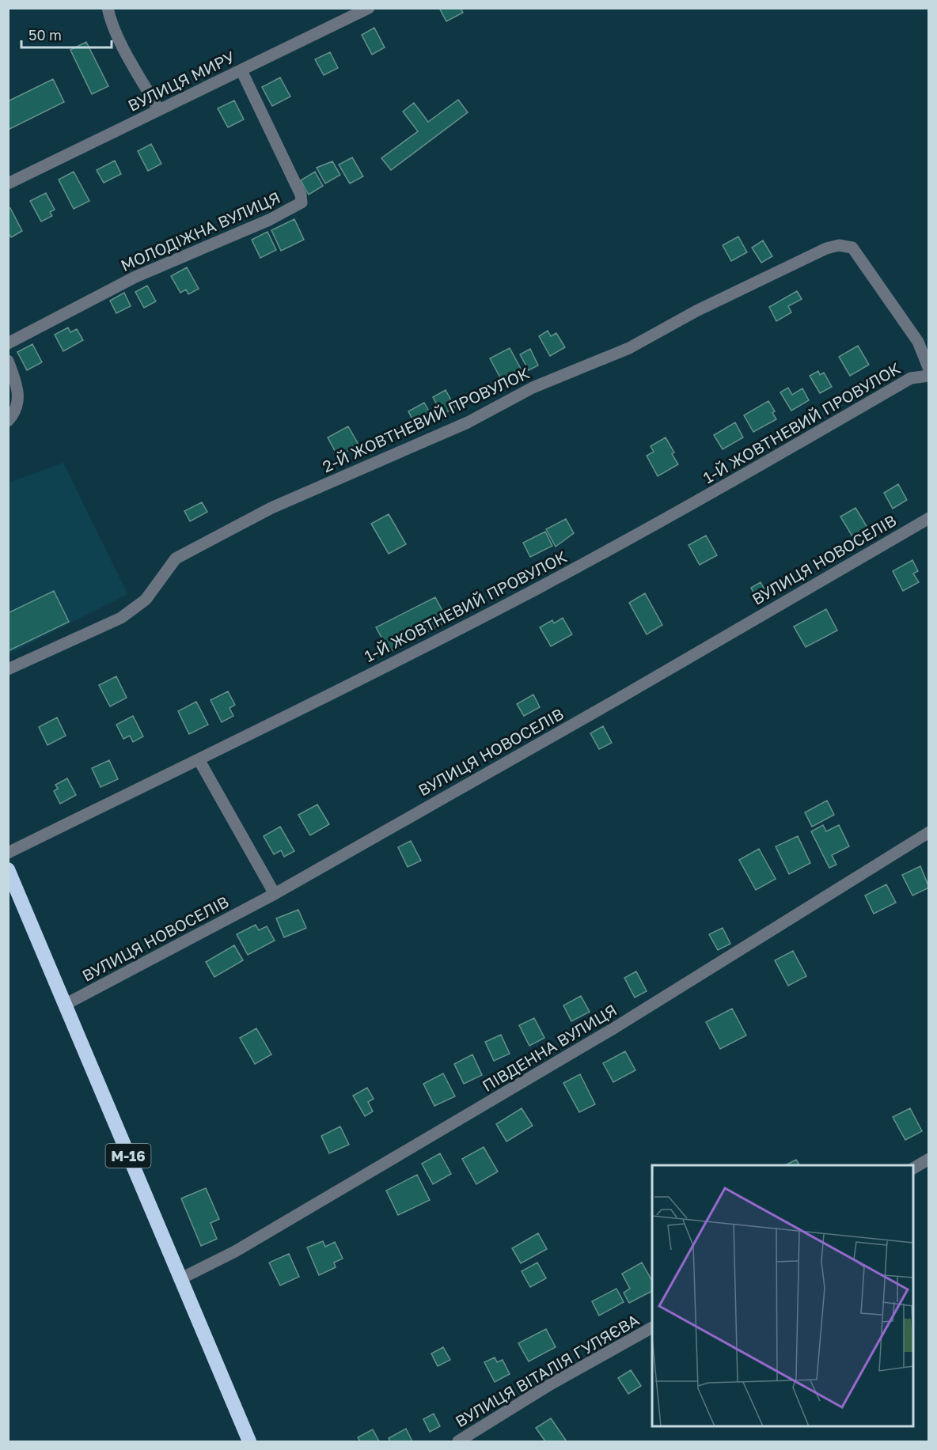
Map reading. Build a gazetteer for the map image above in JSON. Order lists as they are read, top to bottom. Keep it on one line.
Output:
{"streets":{"highway":["М-16"],"street":["ВУЛИЦЯ МИРУ","МОЛОДІЖНА ВУЛИЦЯ","2-Й ЖОВТНЕВИЙ ПРОВУЛОК","1-Й ЖОВТНЕВИЙ ПРОВУЛОК","ВУЛИЦЯ НОВОСЕЛІВ","ПІВДЕННА ВУЛИЦЯ","ВУЛИЦЯ ВІТАЛІЯ ГУЛЯЄВА"]},"crossings":[["ВУЛИЦЯ МИРУ","МОЛОДІЖНА ВУЛИЦЯ"],["ВУЛИЦЯ НОВОСЕЛІВ","М-16"],["ПІВДЕННА ВУЛИЦЯ","М-16"]],"scale_bar":"50 m"}
